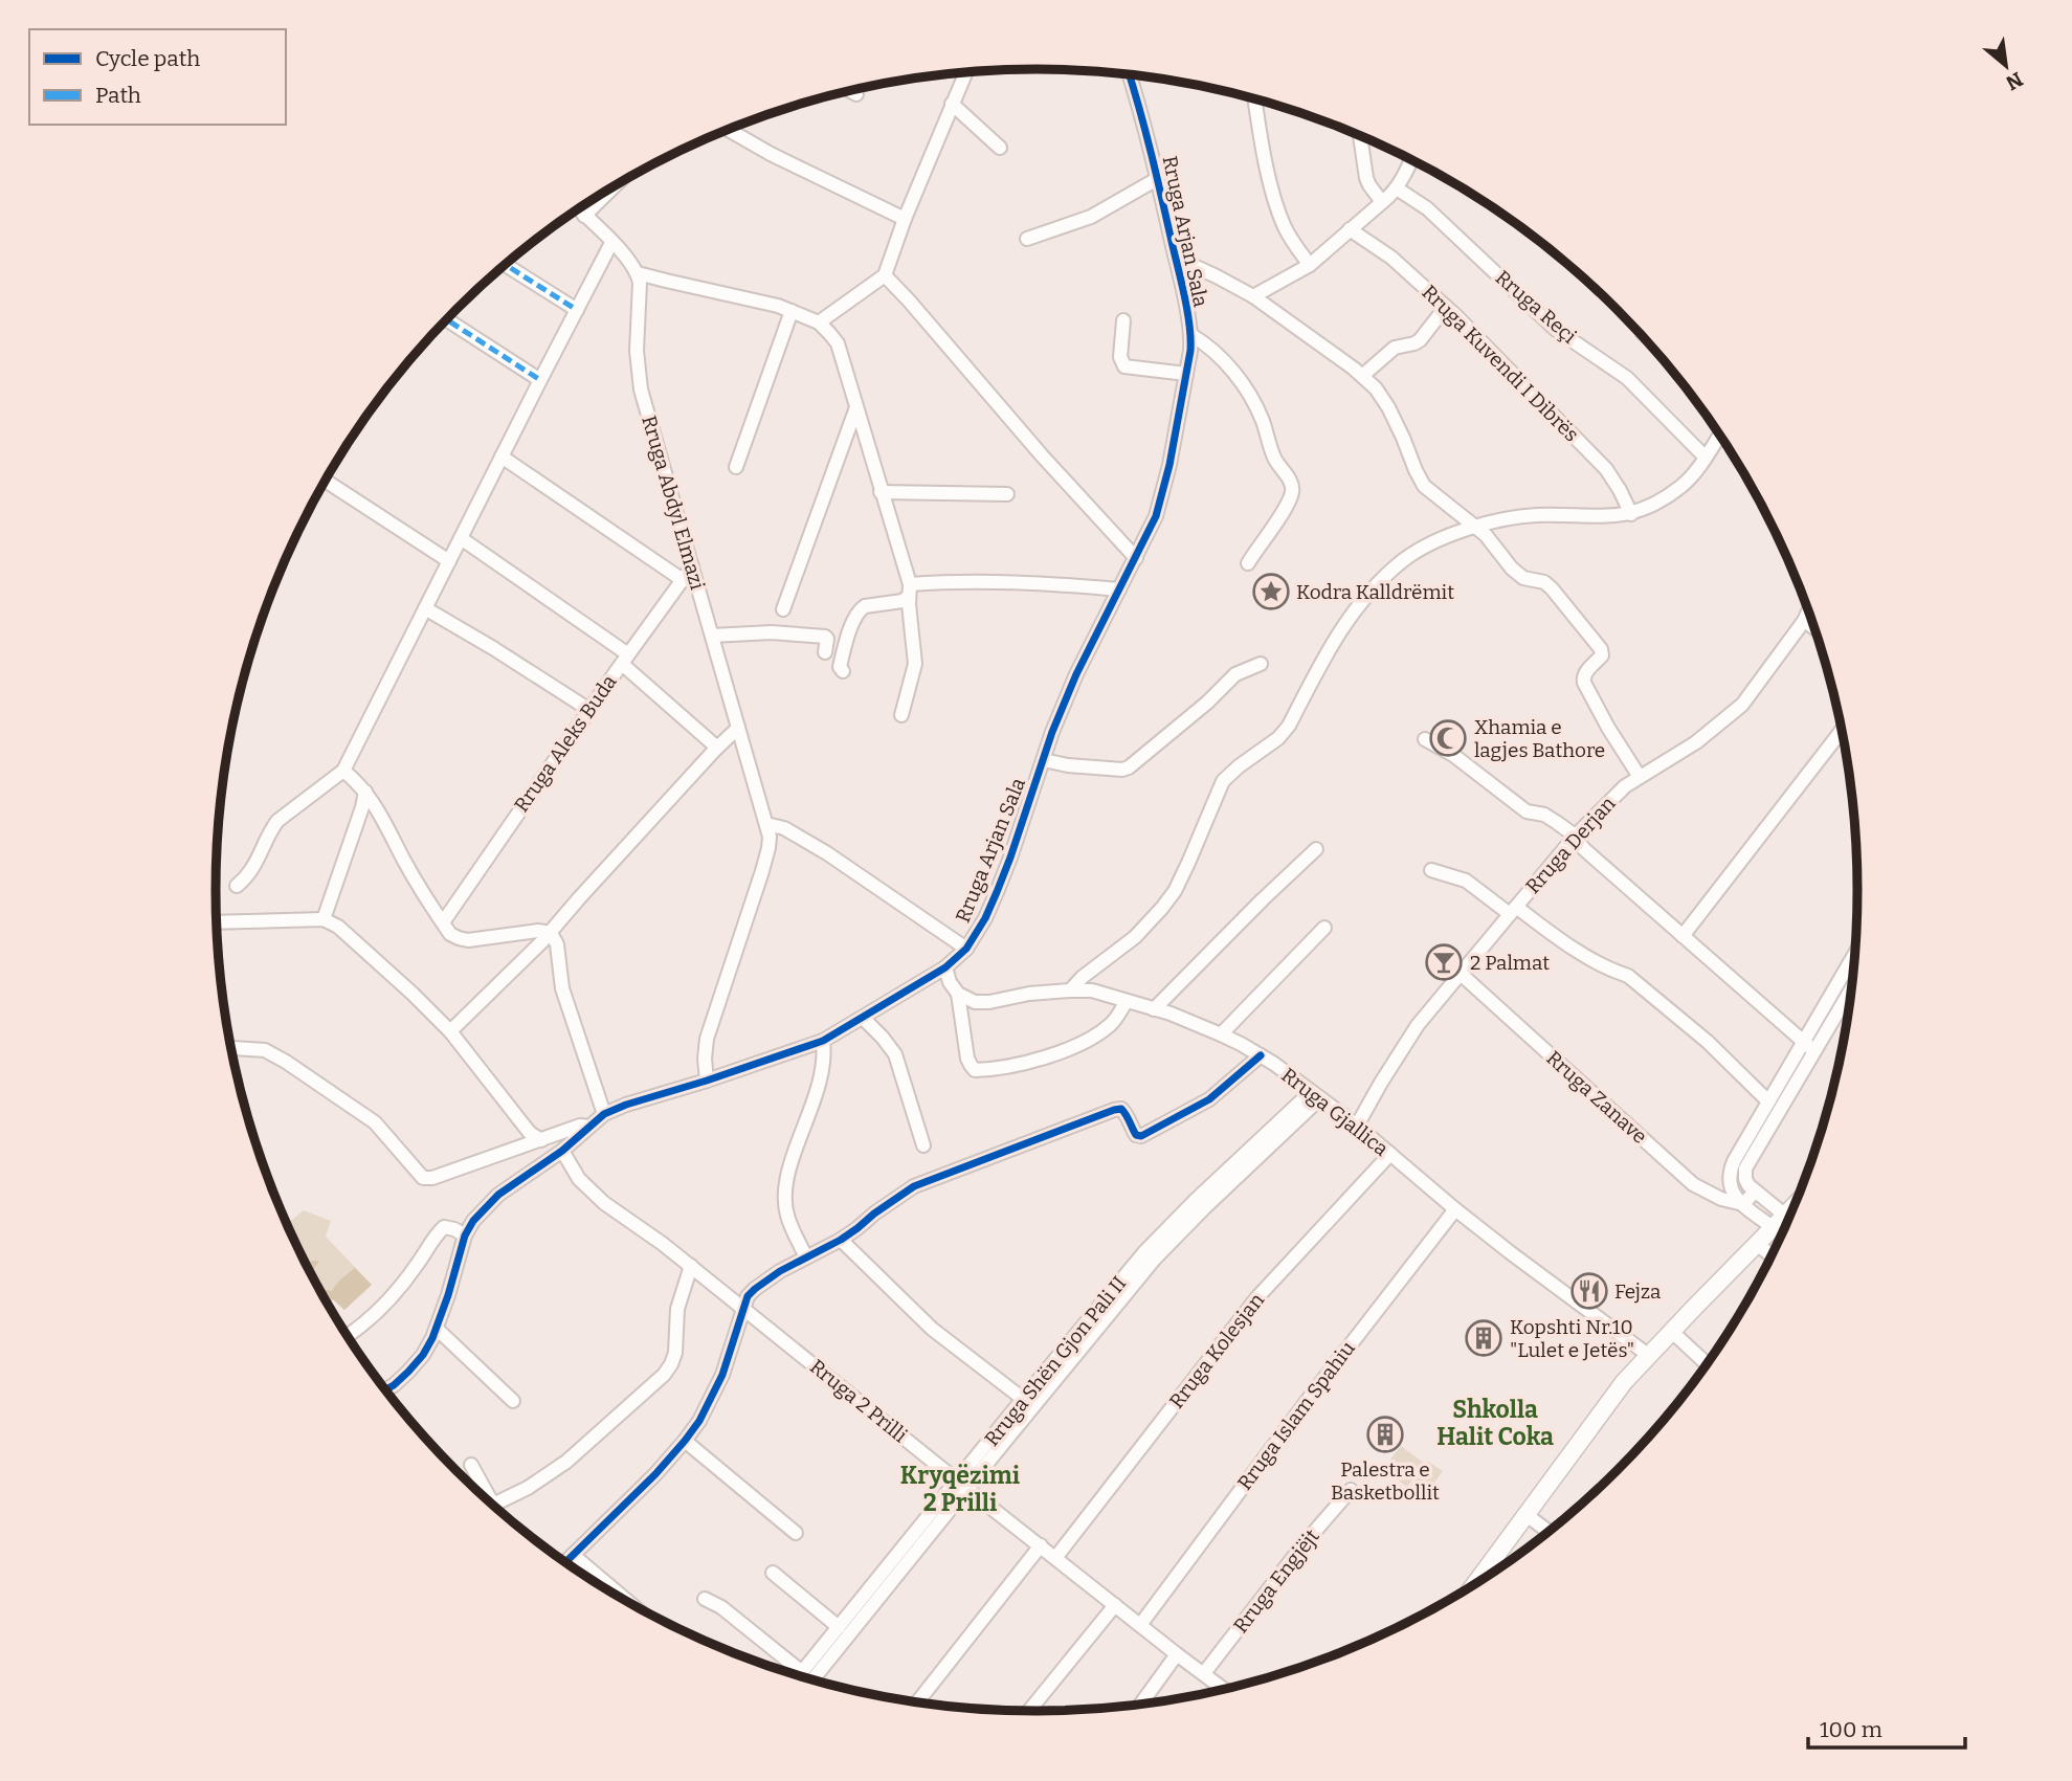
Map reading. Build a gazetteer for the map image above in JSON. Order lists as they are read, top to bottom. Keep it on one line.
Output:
{"streets":{"street":["Rruga Arjan Sala","Rruga Reçi","Rruga Kuvendi I Dibrës","Rruga Abdyl Elmazi","Rruga Aleks Buda","Rruga Derjan","Rruga Zanave","Rruga Gjallica","Rruga Kolesjan","Rruga Shën Gjon Pali II","Rruga 2 Prilli","Rruga Islam Spahiu","Rruga Engjëjt"]},"crossings":[["Rruga Arjan Sala","Rruga Abdyl Elmazi"],["Rruga Arjan Sala","Rruga 2 Prilli"],["Rruga Abdyl Elmazi","Rruga Aleks Buda"],["Rruga Derjan","Rruga Zanave"],["Rruga Derjan","Rruga Gjallica"],["Rruga Gjallica","Rruga Kolesjan"],["Rruga Gjallica","Rruga Shën Gjon Pali II"],["Rruga Gjallica","Rruga Islam Spahiu"],["Rruga Kolesjan","Rruga 2 Prilli"],["Rruga Shën Gjon Pali II","Rruga 2 Prilli"],["Rruga 2 Prilli","Rruga Islam Spahiu"],["Rruga 2 Prilli","Rruga Engjëjt"]],"districts":["Shkolla Halit Coka","Kryqëzimi 2 Prilli"],"places":{"place":["Kodra Kalldrëmit"],"mosque":["Xhamia e lagjes Bathore"],"bar":["2 Palmat"],"restaurant":["Fejza"],"building":["Kopshti Nr.10 \"Lulet e Jetës\"","Palestra e Basketbollit"]},"legend":["Cycle path","Path"],"scale_bar":"100 m","north":"bottom right"}
